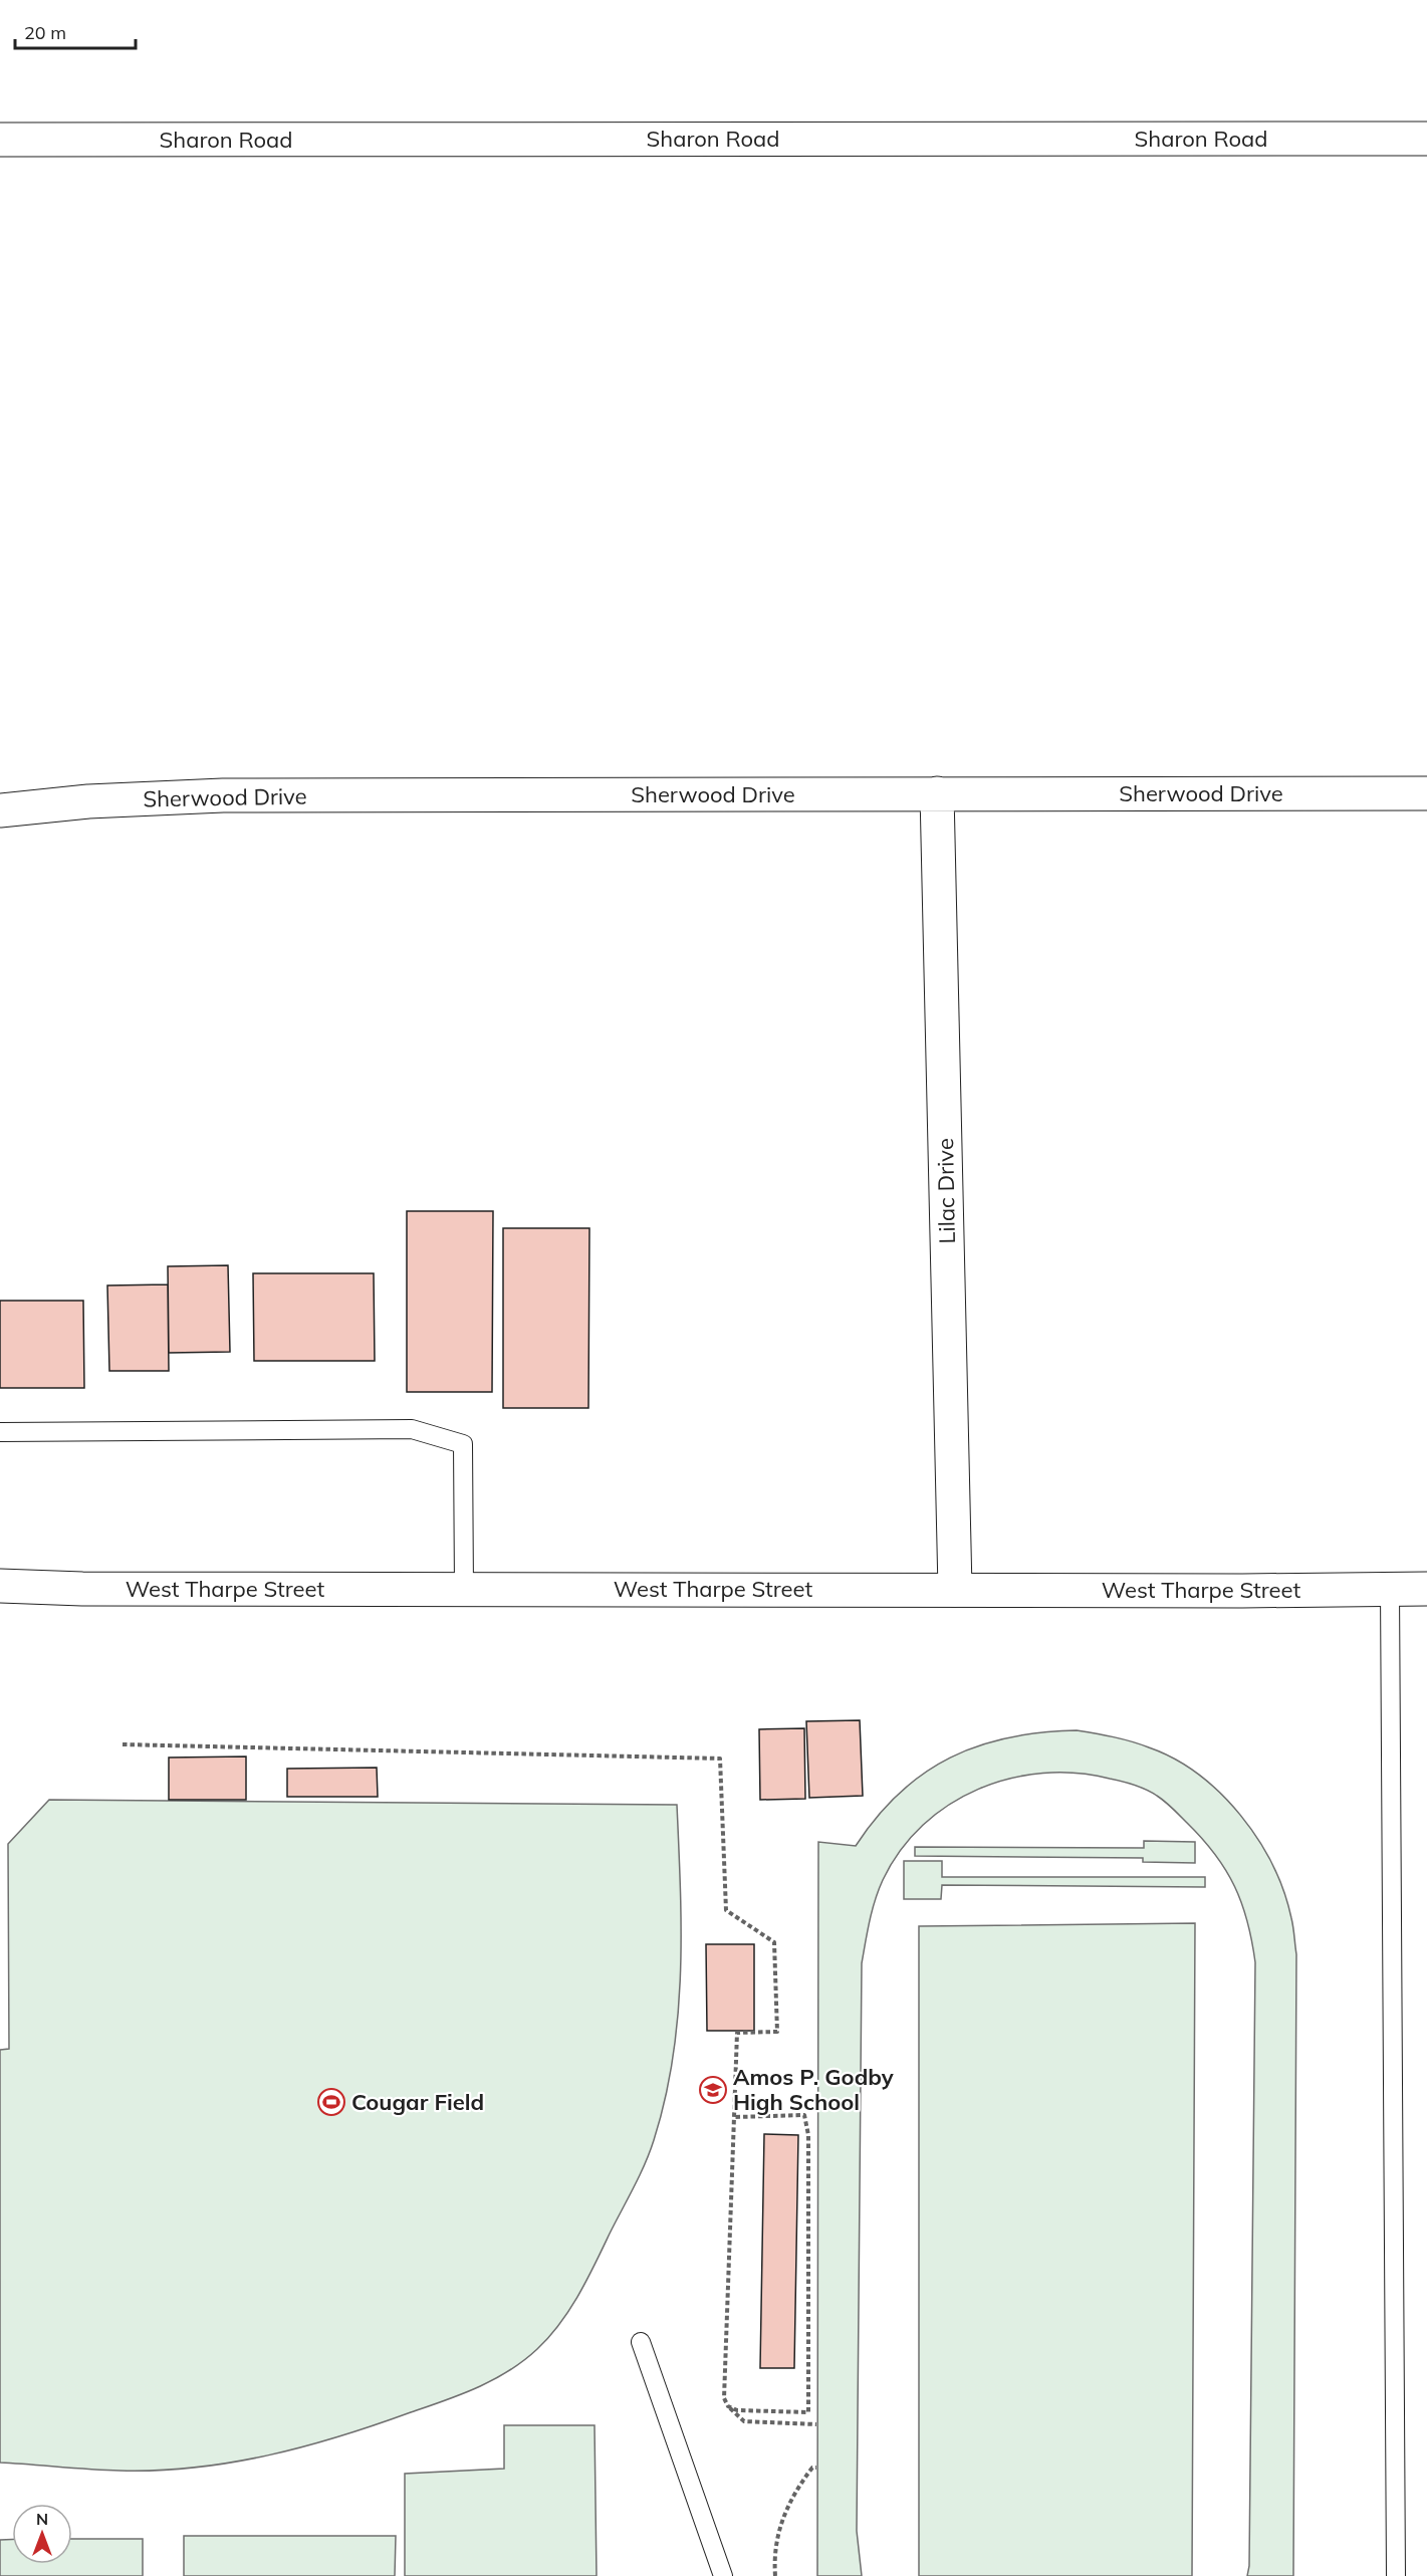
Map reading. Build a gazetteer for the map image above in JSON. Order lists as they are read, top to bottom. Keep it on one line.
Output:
{"streets":{"street":["Sharon Road","Sherwood Drive","Lilac Drive","West Tharpe Street"]},"crossings":[["Sherwood Drive","Lilac Drive"],["Lilac Drive","West Tharpe Street"]],"places":{"school or university":["Amos P. Godby High School"],"sports":["Cougar Field"]},"scale_bar":"20 m","north":"top"}
